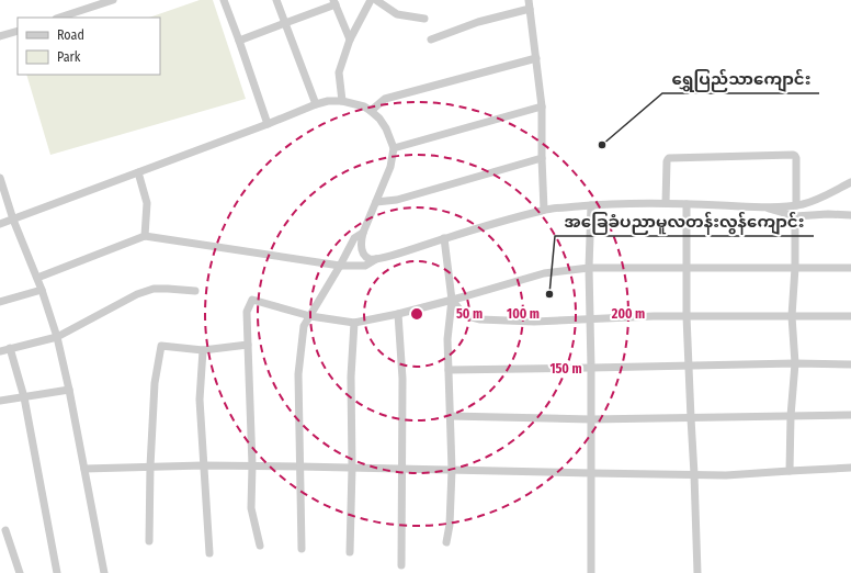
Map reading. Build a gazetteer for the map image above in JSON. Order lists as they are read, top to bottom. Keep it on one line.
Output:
{"places":["ရွှေပြည်သာကျောင်း","အခြေခံပညာမူလတန်းလွန်ကျောင်း"],"legend":["Road","Park"],"rings":["50 m","100 m","200 m","150 m"]}
